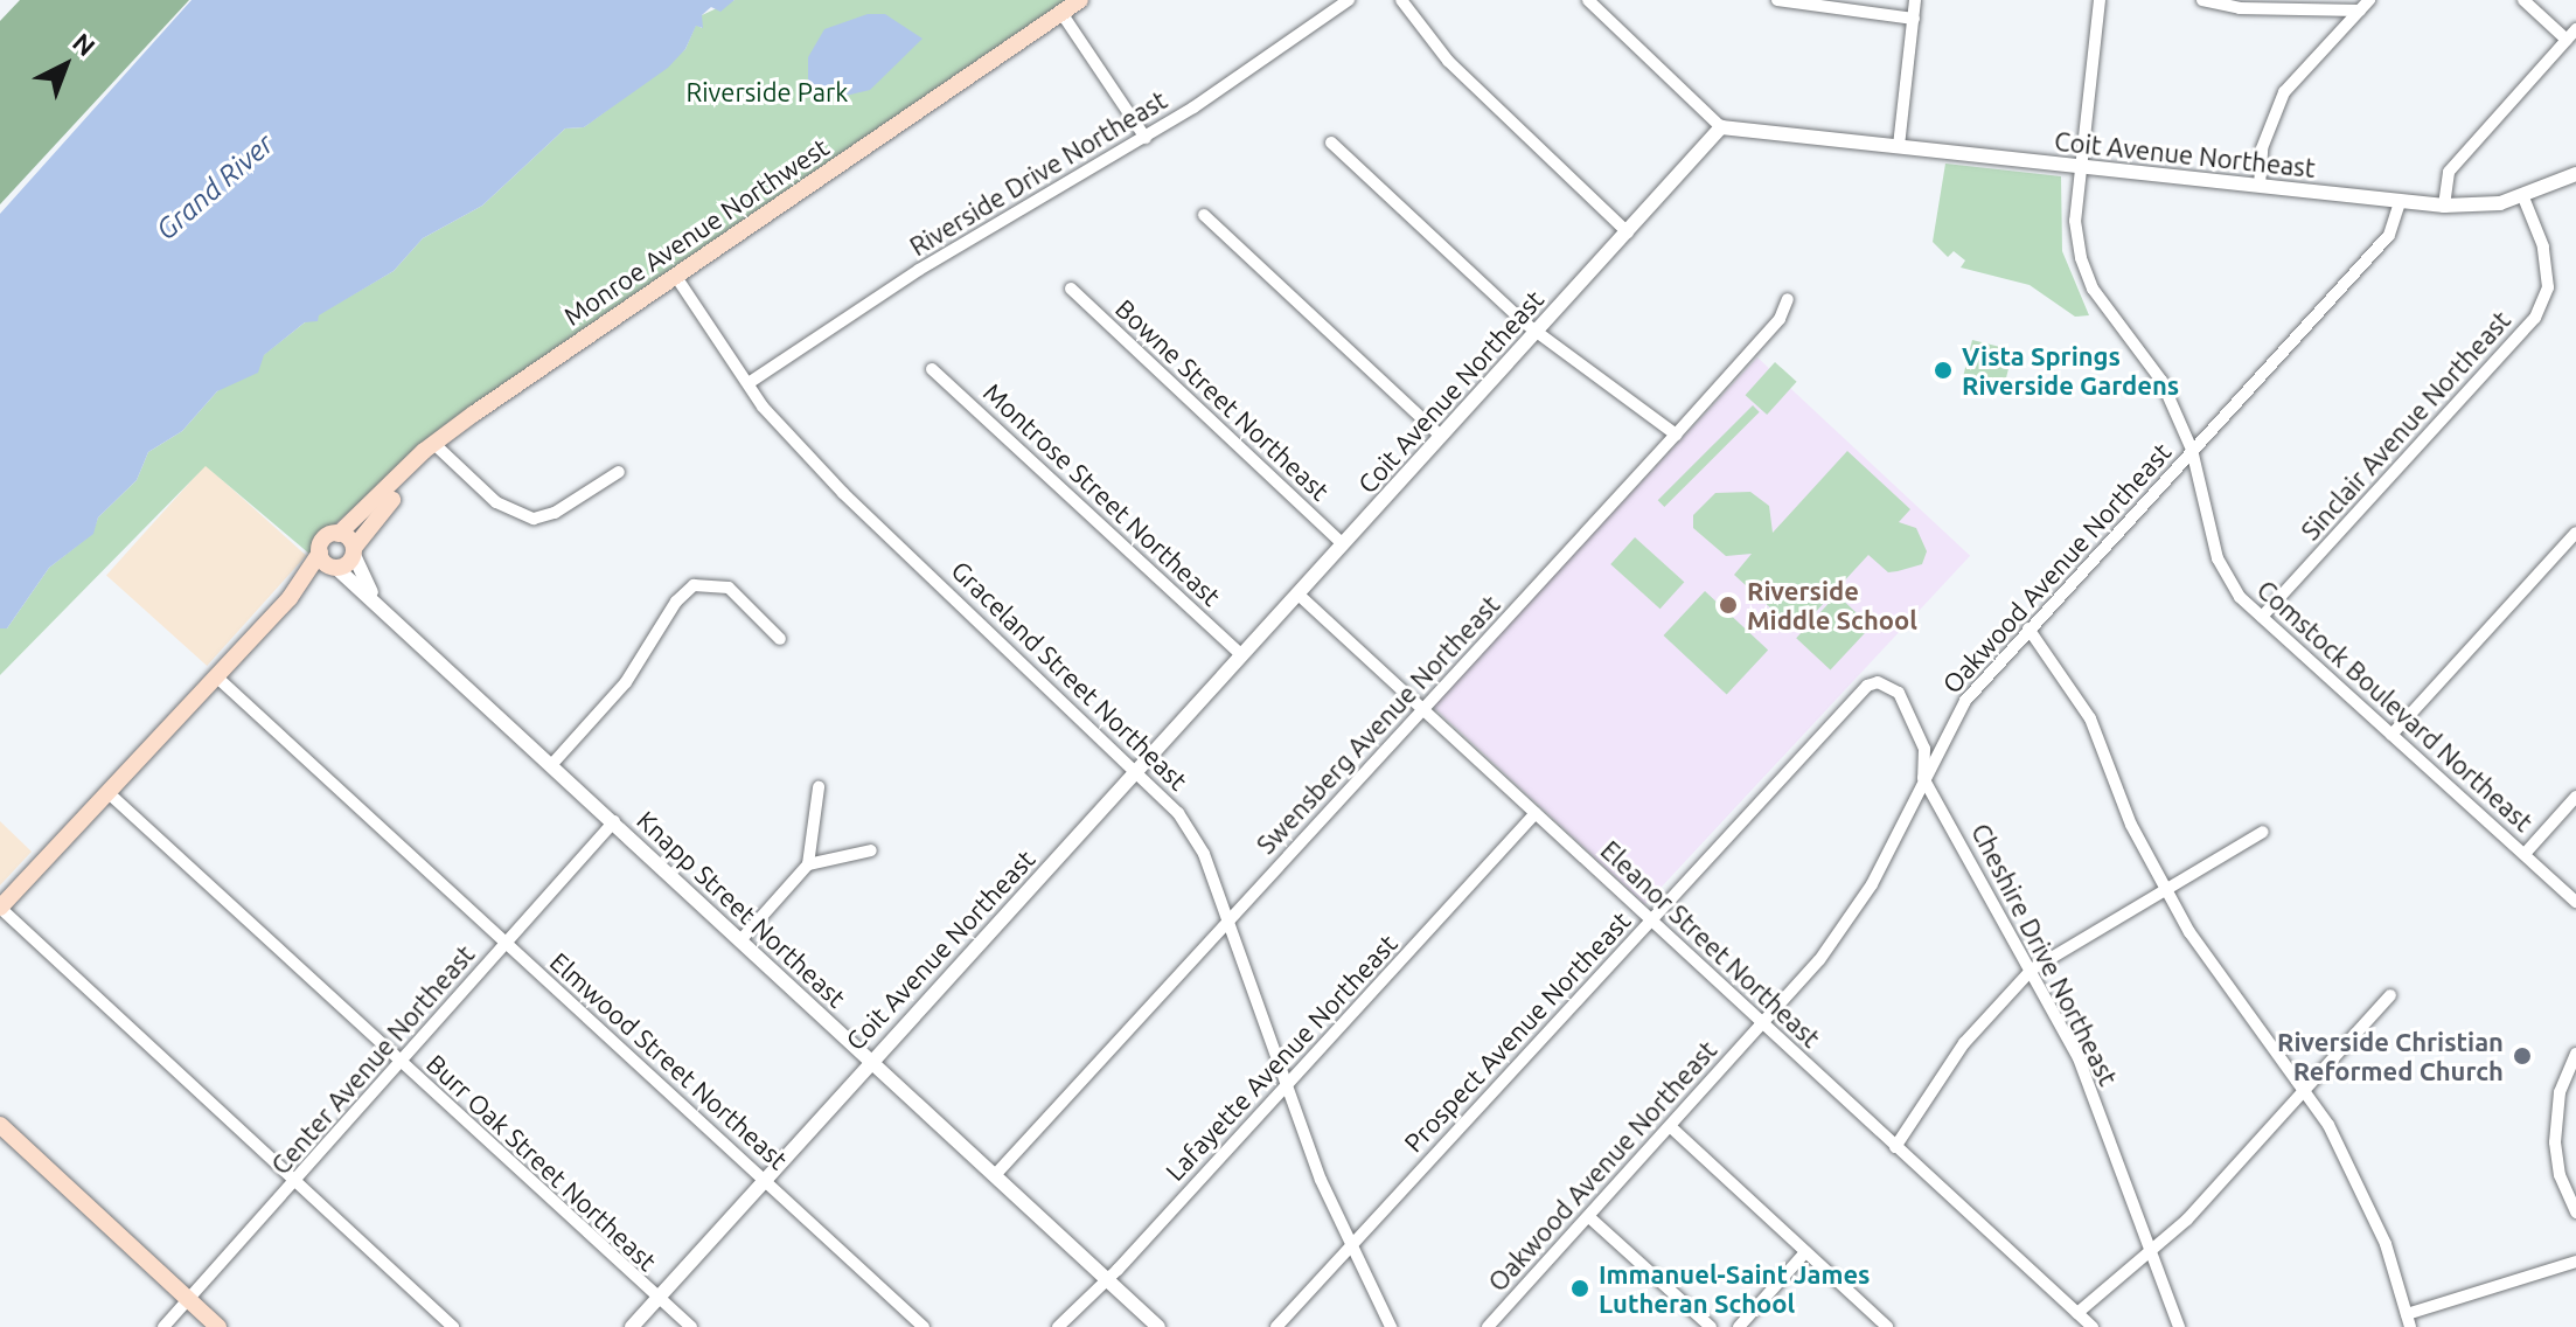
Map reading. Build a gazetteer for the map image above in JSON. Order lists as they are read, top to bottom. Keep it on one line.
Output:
{"streets":{"main road":["Monroe Avenue Northwest"],"street":["Coit Avenue Northeast","Riverside Drive Northeast","Bowne Street Northeast","Sinclair Avenue Northeast","Montrose Street Northeast","Oakwood Avenue Northeast","Graceland Street Northeast","Comstock Boulevard Northeast","Swensberg Avenue Northeast","Knapp Street Northeast","Eleanor Street Northeast","Cheshire Drive Northeast","Prospect Avenue Northeast","Lafayette Avenue Northeast","Center Avenue Northeast","Elmwood Street Northeast","Burr Oak Street Northeast"]},"crossings":[["Coit Avenue Northeast","Bowne Street Northeast"],["Coit Avenue Northeast","Sinclair Avenue Northeast"],["Coit Avenue Northeast","Montrose Street Northeast"],["Coit Avenue Northeast","Oakwood Avenue Northeast"],["Coit Avenue Northeast","Graceland Street Northeast"],["Coit Avenue Northeast","Comstock Boulevard Northeast"],["Coit Avenue Northeast","Knapp Street Northeast"],["Coit Avenue Northeast","Eleanor Street Northeast"],["Coit Avenue Northeast","Elmwood Street Northeast"],["Coit Avenue Northeast","Burr Oak Street Northeast"],["Riverside Drive Northeast","Graceland Street Northeast"],["Monroe Avenue Northwest","Graceland Street Northeast"],["Monroe Avenue Northwest","Knapp Street Northeast"],["Sinclair Avenue Northeast","Comstock Boulevard Northeast"],["Oakwood Avenue Northeast","Comstock Boulevard Northeast"],["Oakwood Avenue Northeast","Eleanor Street Northeast"],["Oakwood Avenue Northeast","Cheshire Drive Northeast"],["Graceland Street Northeast","Swensberg Avenue Northeast"],["Graceland Street Northeast","Prospect Avenue Northeast"],["Graceland Street Northeast","Lafayette Avenue Northeast"],["Swensberg Avenue Northeast","Knapp Street Northeast"],["Swensberg Avenue Northeast","Eleanor Street Northeast"],["Knapp Street Northeast","Lafayette Avenue Northeast"],["Knapp Street Northeast","Center Avenue Northeast"],["Eleanor Street Northeast","Prospect Avenue Northeast"],["Eleanor Street Northeast","Lafayette Avenue Northeast"],["Cheshire Drive Northeast","Prospect Avenue Northeast"],["Center Avenue Northeast","Elmwood Street Northeast"],["Center Avenue Northeast","Burr Oak Street Northeast"]],"water":["Grand River"],"parks":["Riverside Park"],"places":["Vista Springs Riverside Gardens","Riverside Middle School","Riverside Christian Reformed Church","Immanuel-Saint James Lutheran School"],"north":"top right"}
